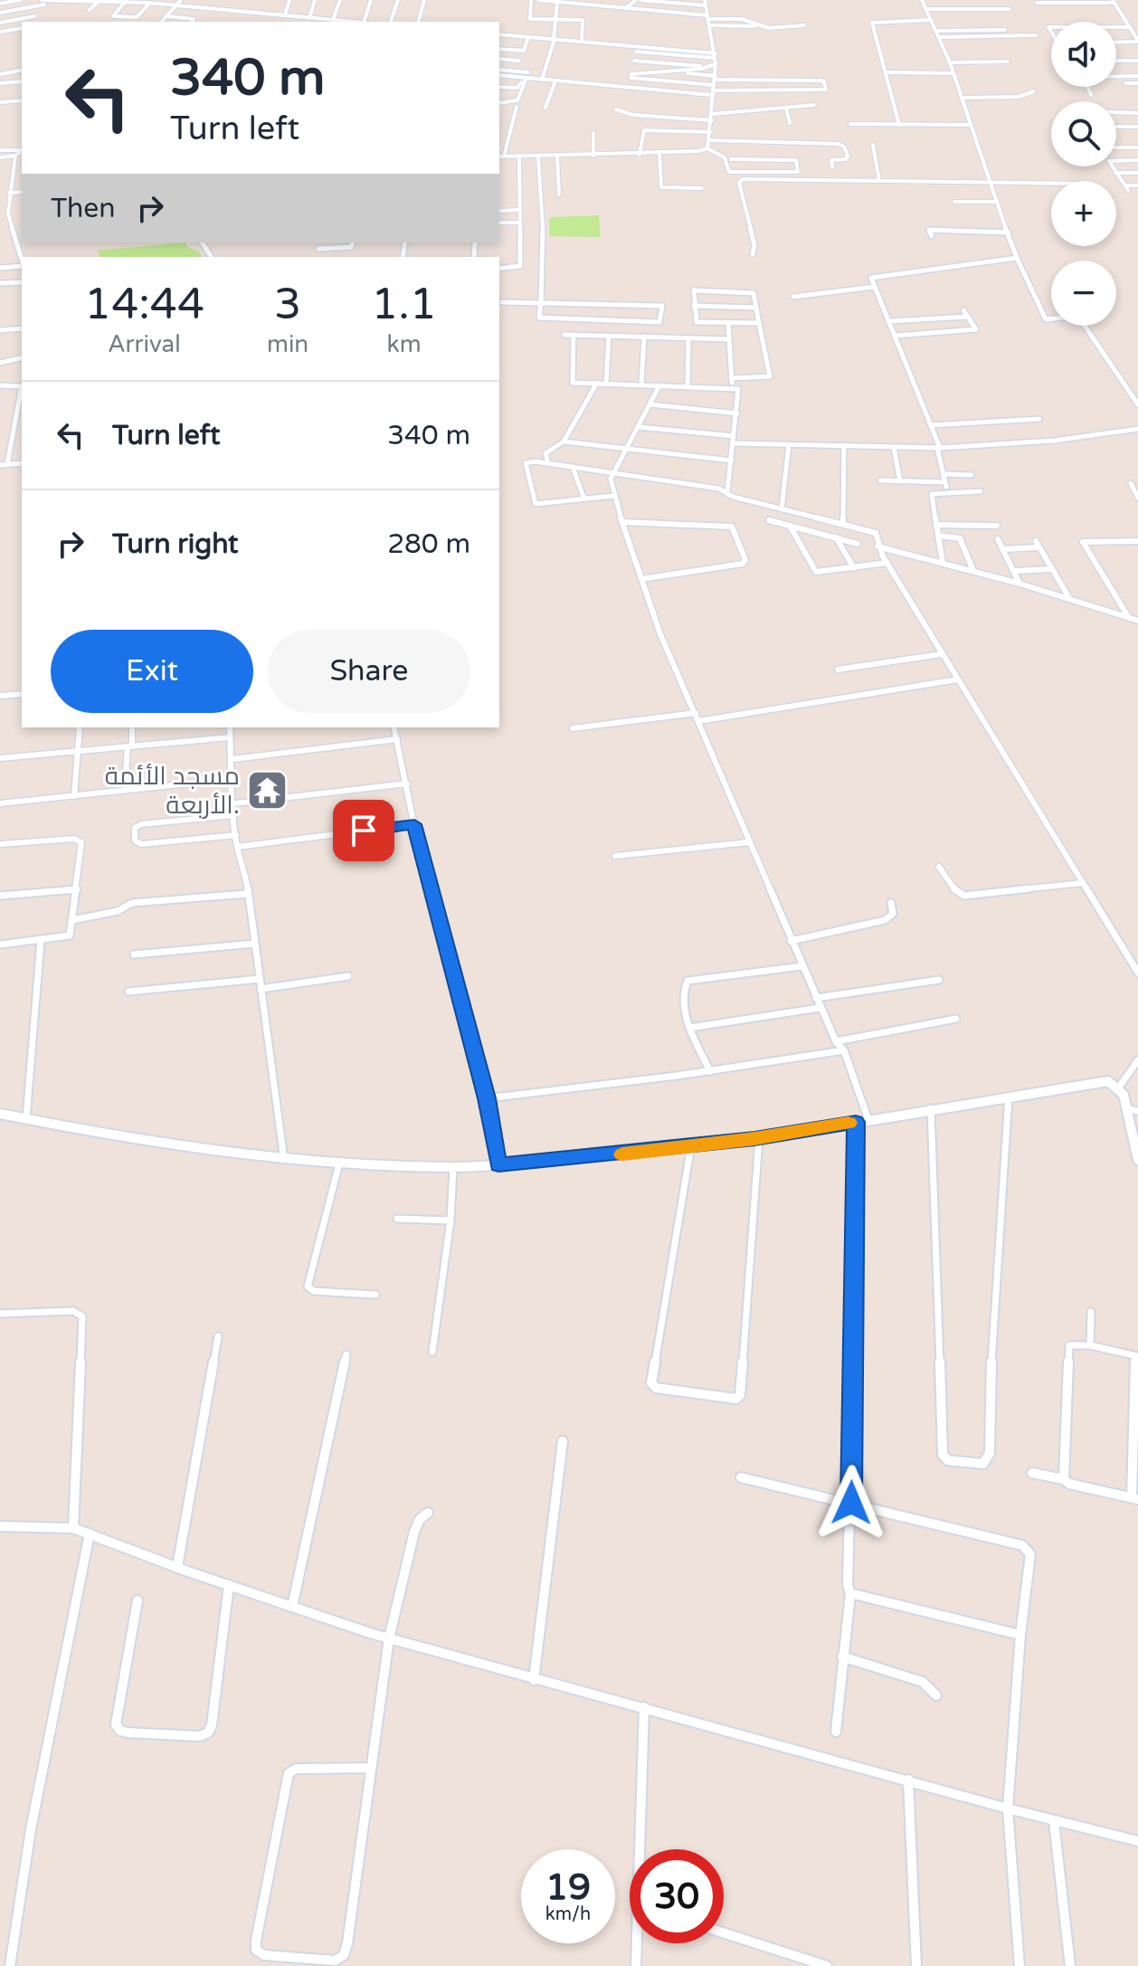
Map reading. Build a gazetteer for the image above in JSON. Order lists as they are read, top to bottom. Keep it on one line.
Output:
{"places":{"temple":["مسجد الأئمة الأربعة."]},"page":{"map_buttons":["+","−"],"turn":["340 m","Turn left"],"then":"Then","eta":["14:44","Arrival","3","min","1.1","km"],"list":[{"name":"Turn left","value":"340 m"},{"name":"Turn right","value":"280 m"}],"buttons":["Exit","Share"],"speed":"19 km/h","limit":"30"}}
